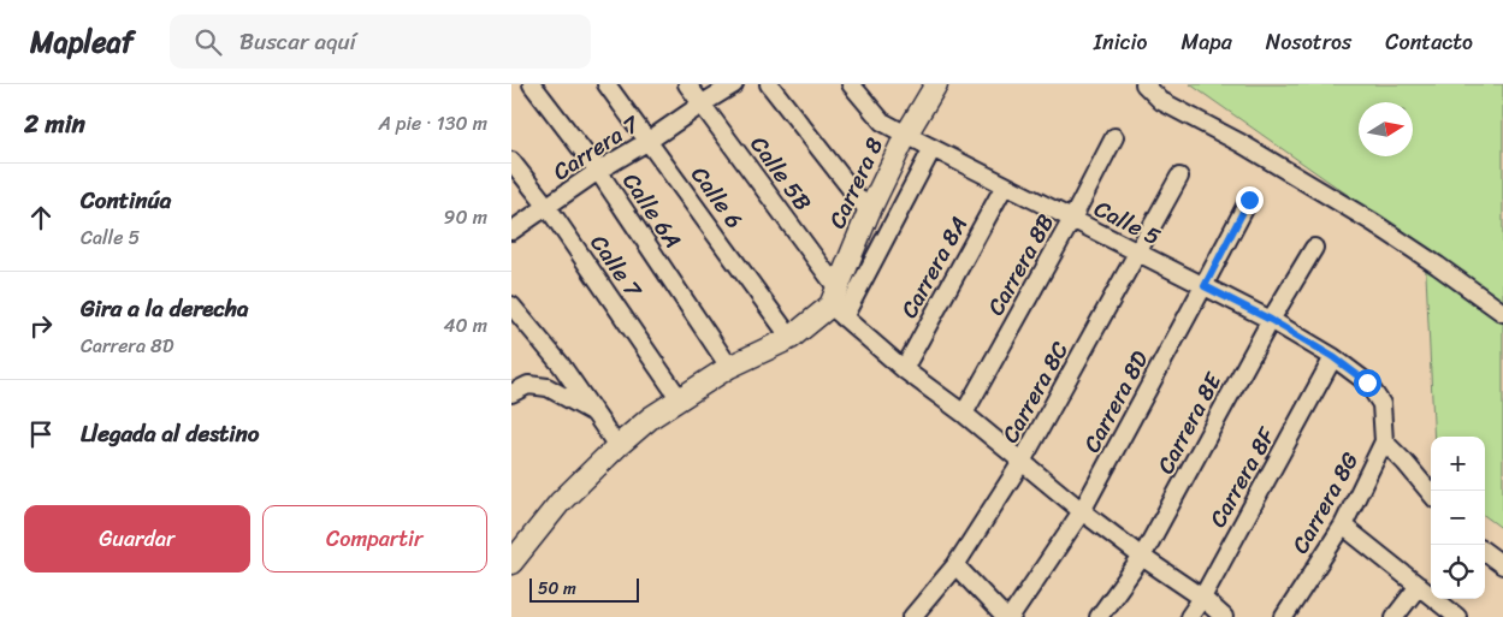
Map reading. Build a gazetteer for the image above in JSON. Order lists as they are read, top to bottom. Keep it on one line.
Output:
{"streets":{"street":["Carrera 7","Calle 5B","Carrera 8","Calle 6","Calle 6A","Calle 5","Carrera 8B","Calle 7","Carrera 8A","Carrera 8C","Carrera 8D","Carrera 8E","Carrera 8F","Carrera 8G"]},"crossings":[["Carrera 7","Calle 5B"],["Carrera 7","Calle 6"],["Carrera 7","Calle 6A"],["Carrera 7","Calle 7"],["Calle 5B","Carrera 8"],["Calle 5B","Carrera 8B"],["Calle 5B","Carrera 8A"],["Calle 5B","Carrera 8C"],["Calle 5B","Carrera 8D"],["Calle 5B","Carrera 8E"],["Calle 5B","Carrera 8F"],["Carrera 8","Calle 5"],["Calle 5","Carrera 8B"],["Calle 5","Carrera 8A"],["Calle 5","Carrera 8C"],["Calle 5","Carrera 8D"],["Calle 5","Carrera 8E"],["Calle 5","Carrera 8F"],["Calle 5","Carrera 8G"]],"scale_bar":"50 m","north":"right","page":{"header":"Mapleaf","search":"Buscar aquí","nav":["Inicio","Mapa","Nosotros","Contacto"],"heading":["2 min","A pie · 130 m"],"list":[["Continúa","Calle 5","90 m"],["Gira a la derecha","Carrera 8D","40 m"],"Llegada al destino"],"map_buttons":["+","−"],"buttons":["Guardar","Compartir"],"scale":"50 m"}}
